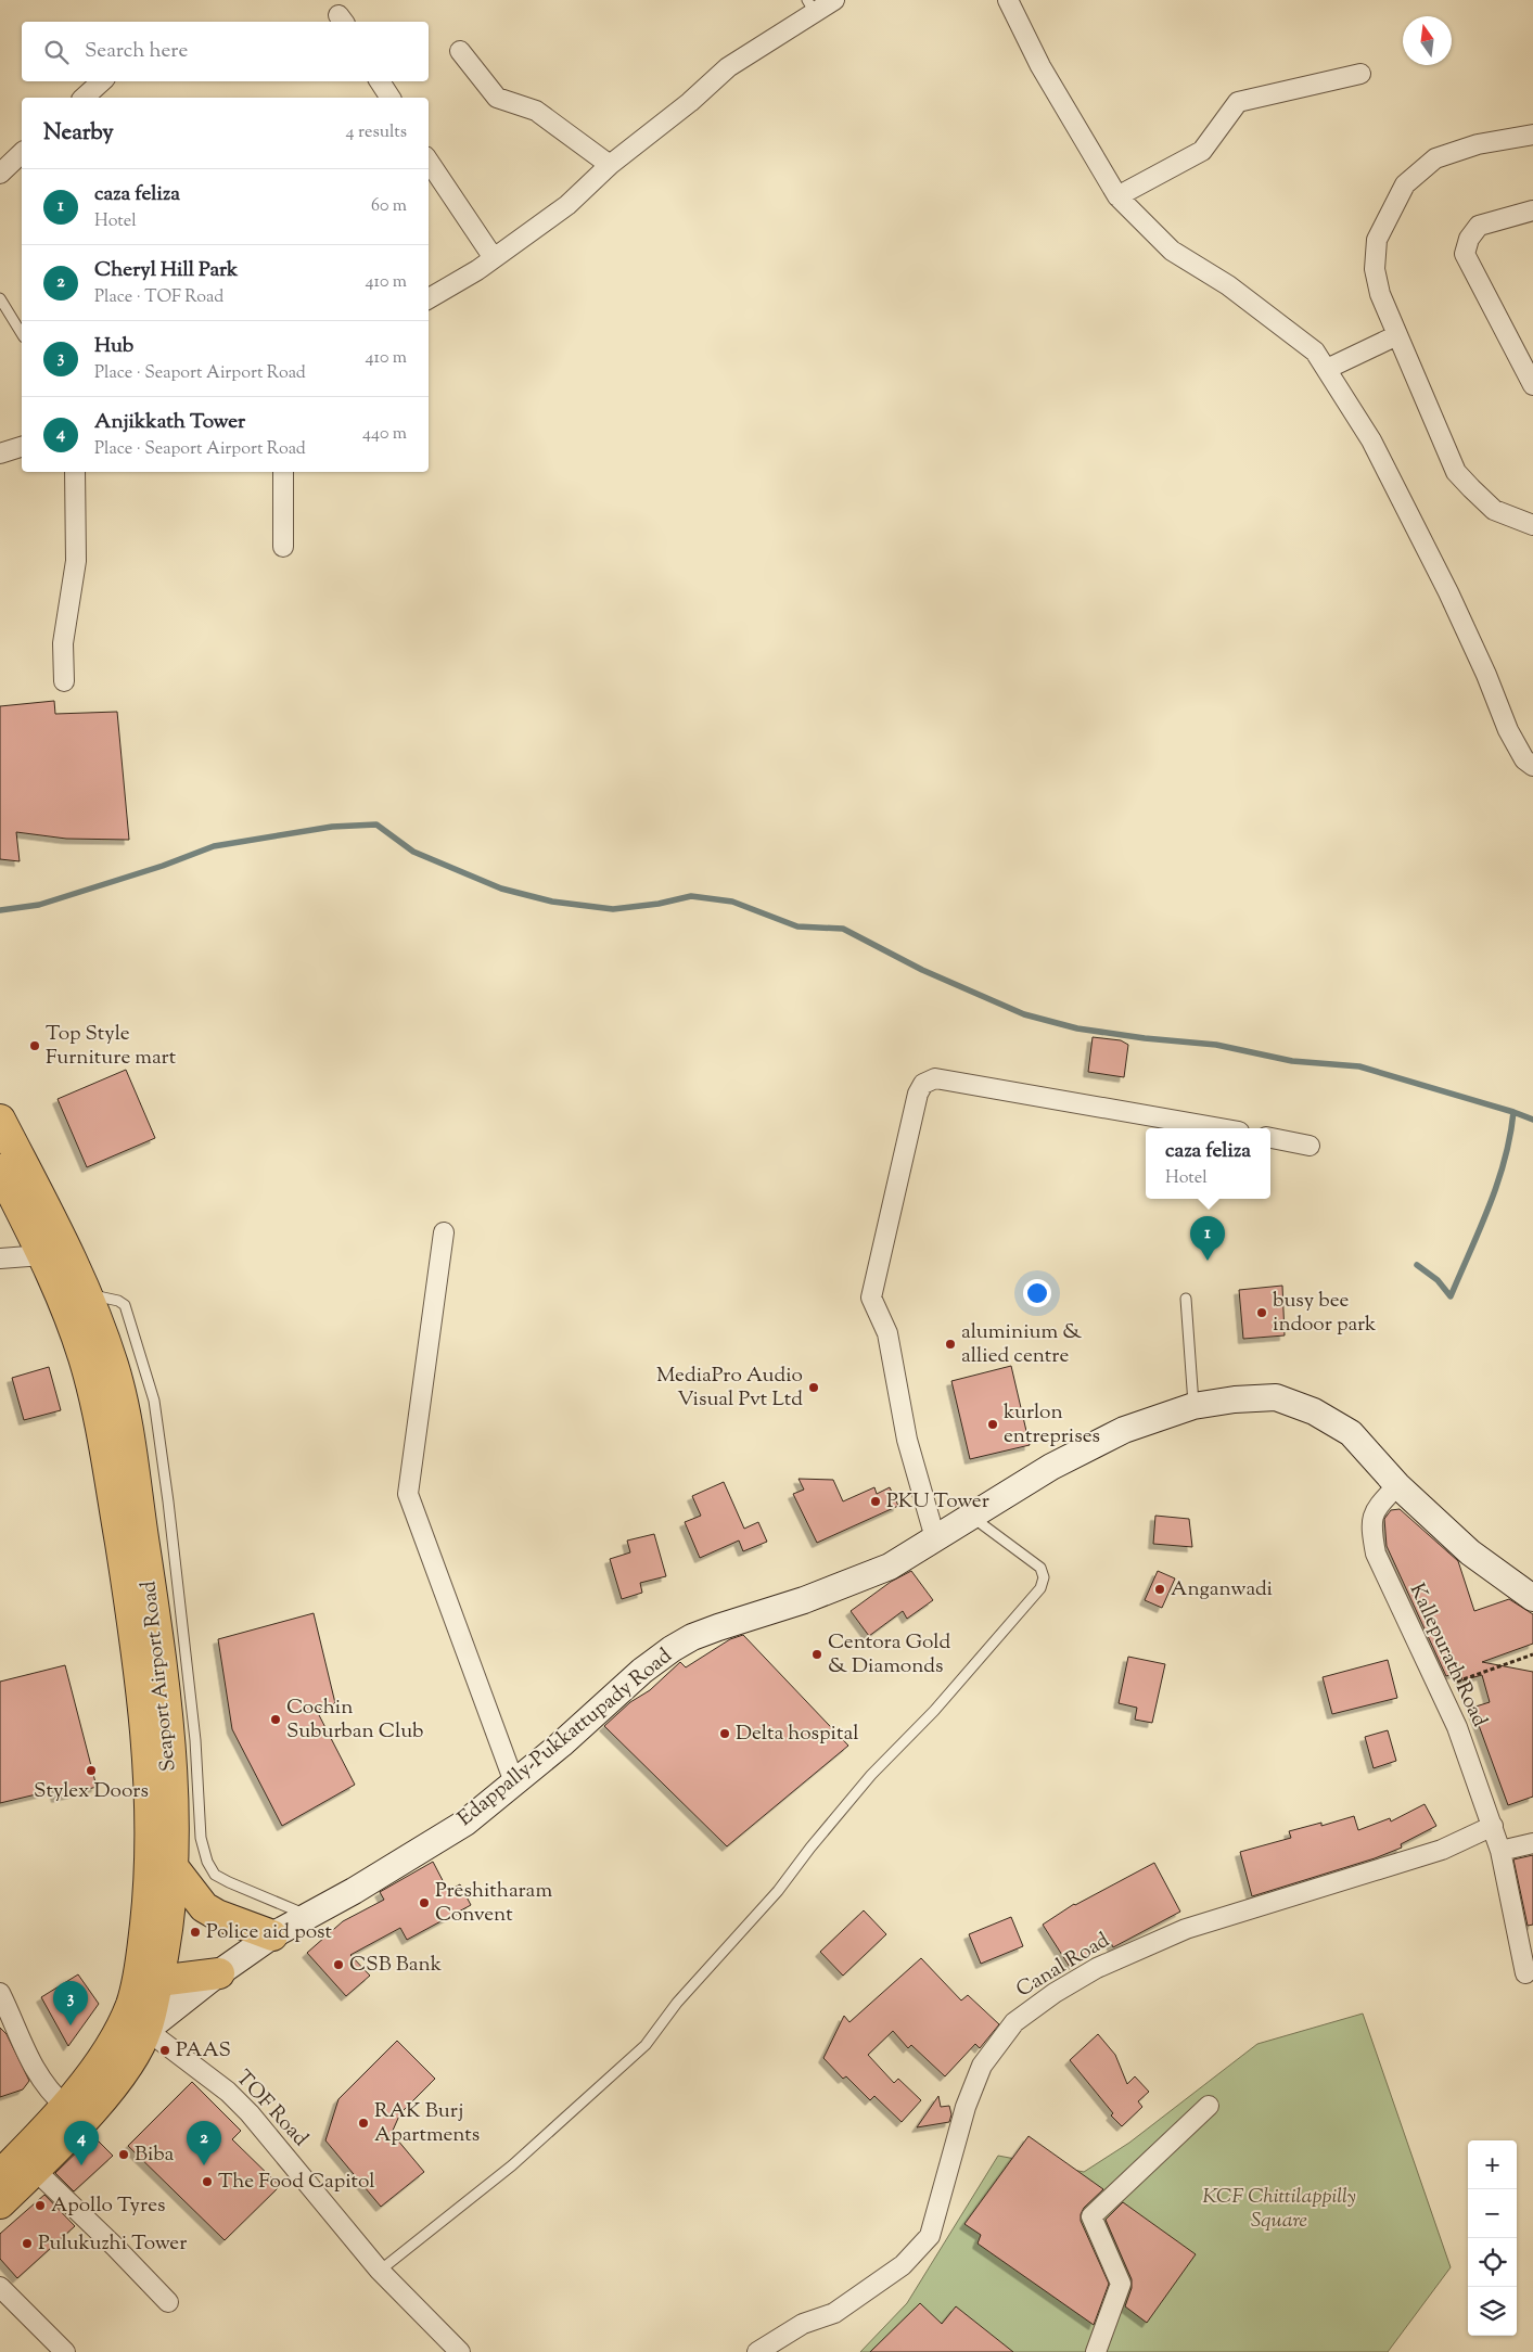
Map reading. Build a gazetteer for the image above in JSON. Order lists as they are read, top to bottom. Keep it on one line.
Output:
{"streets":{"main road":["Seaport Airport Road","Edappally-Pukkattupady Road"],"street":["Kallepurath Road","Canal Road","TOF Road"]},"crossings":[["Kallepurath Road","Edappally-Pukkattupady Road"],["Kallepurath Road","Canal Road"],["Seaport Airport Road","Edappally-Pukkattupady Road"],["Seaport Airport Road","TOF Road"],["Edappally-Pukkattupady Road","TOF Road"]],"parks":["KCF Chittilappilly Square"],"places":["Top Style Furniture mart","busy bee indoor park","aluminium & allied centre","MediaPro Audio Visual Pvt Ltd","kurlon entreprises","PKU Tower","Anganwadi","Centora Gold & Diamonds","Cochin Suburban Club","Delta hospital","Stylex Doors","Preshitharam Convent","Police aid post","CSB Bank","PAAS","RAK Burj Apartments","Biba","The Food Capitol","Apollo Tyres","Pulukuzhi Tower"],"north":"top","page":{"search":"Search here","heading":["Nearby","4 results"],"list":[{"mark":"1","name":"caza feliza","note":"Hotel","value":"60 m"},{"mark":"2","name":"Cheryl Hill Park","note":"Place · TOF Road","value":"410 m"},{"mark":"3","name":"Hub","note":"Place · Seaport Airport Road","value":"410 m"},{"mark":"4","name":"Anjikkath Tower","note":"Place · Seaport Airport Road","value":"440 m"}],"popup":["caza feliza","Hotel"],"pins":["1","3","2","4"],"map_buttons":["+","−"]}}
